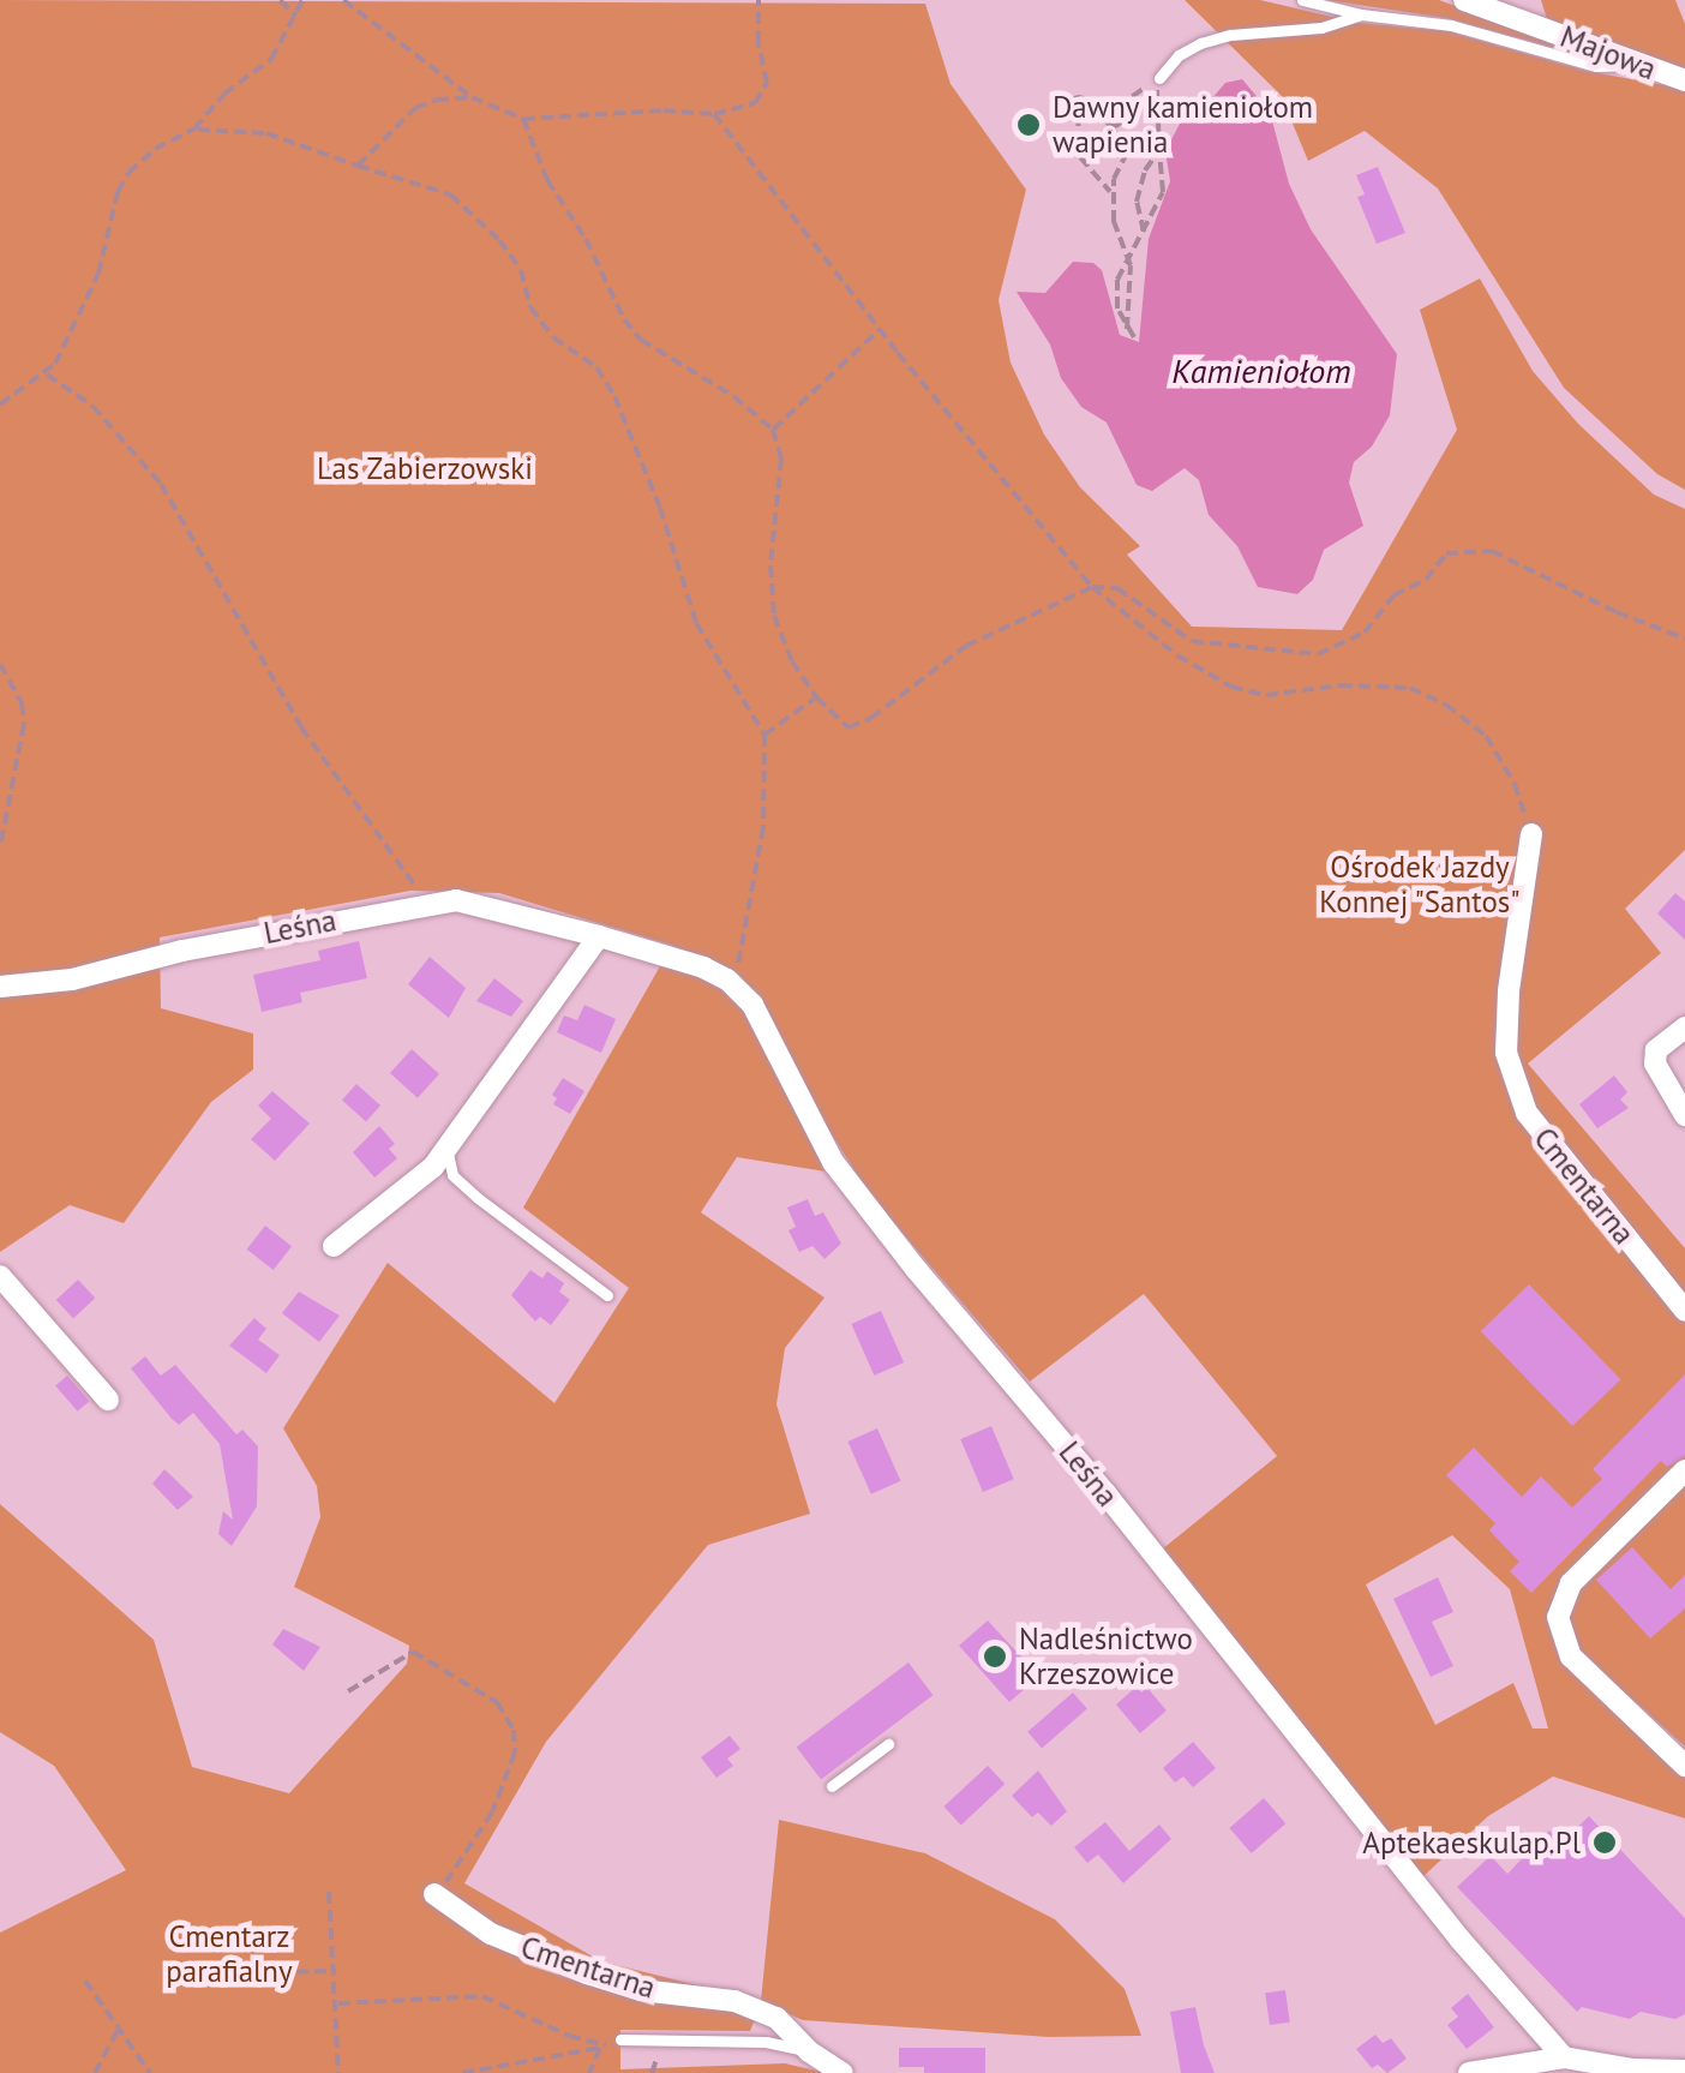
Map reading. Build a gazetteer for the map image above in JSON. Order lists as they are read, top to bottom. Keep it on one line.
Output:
{"streets":{"street":["Majowa","Leśna","Cmentarna"]},"water":["Kamieniołom"],"parks":["Las Zabierzowski","Ośrodek Jazdy Konnej \"Santos\"","Cmentarz parafialny"],"places":["Dawny kamieniołom wapienia","Nadleśnictwo Krzeszowice","Aptekaeskulap.Pl"]}
